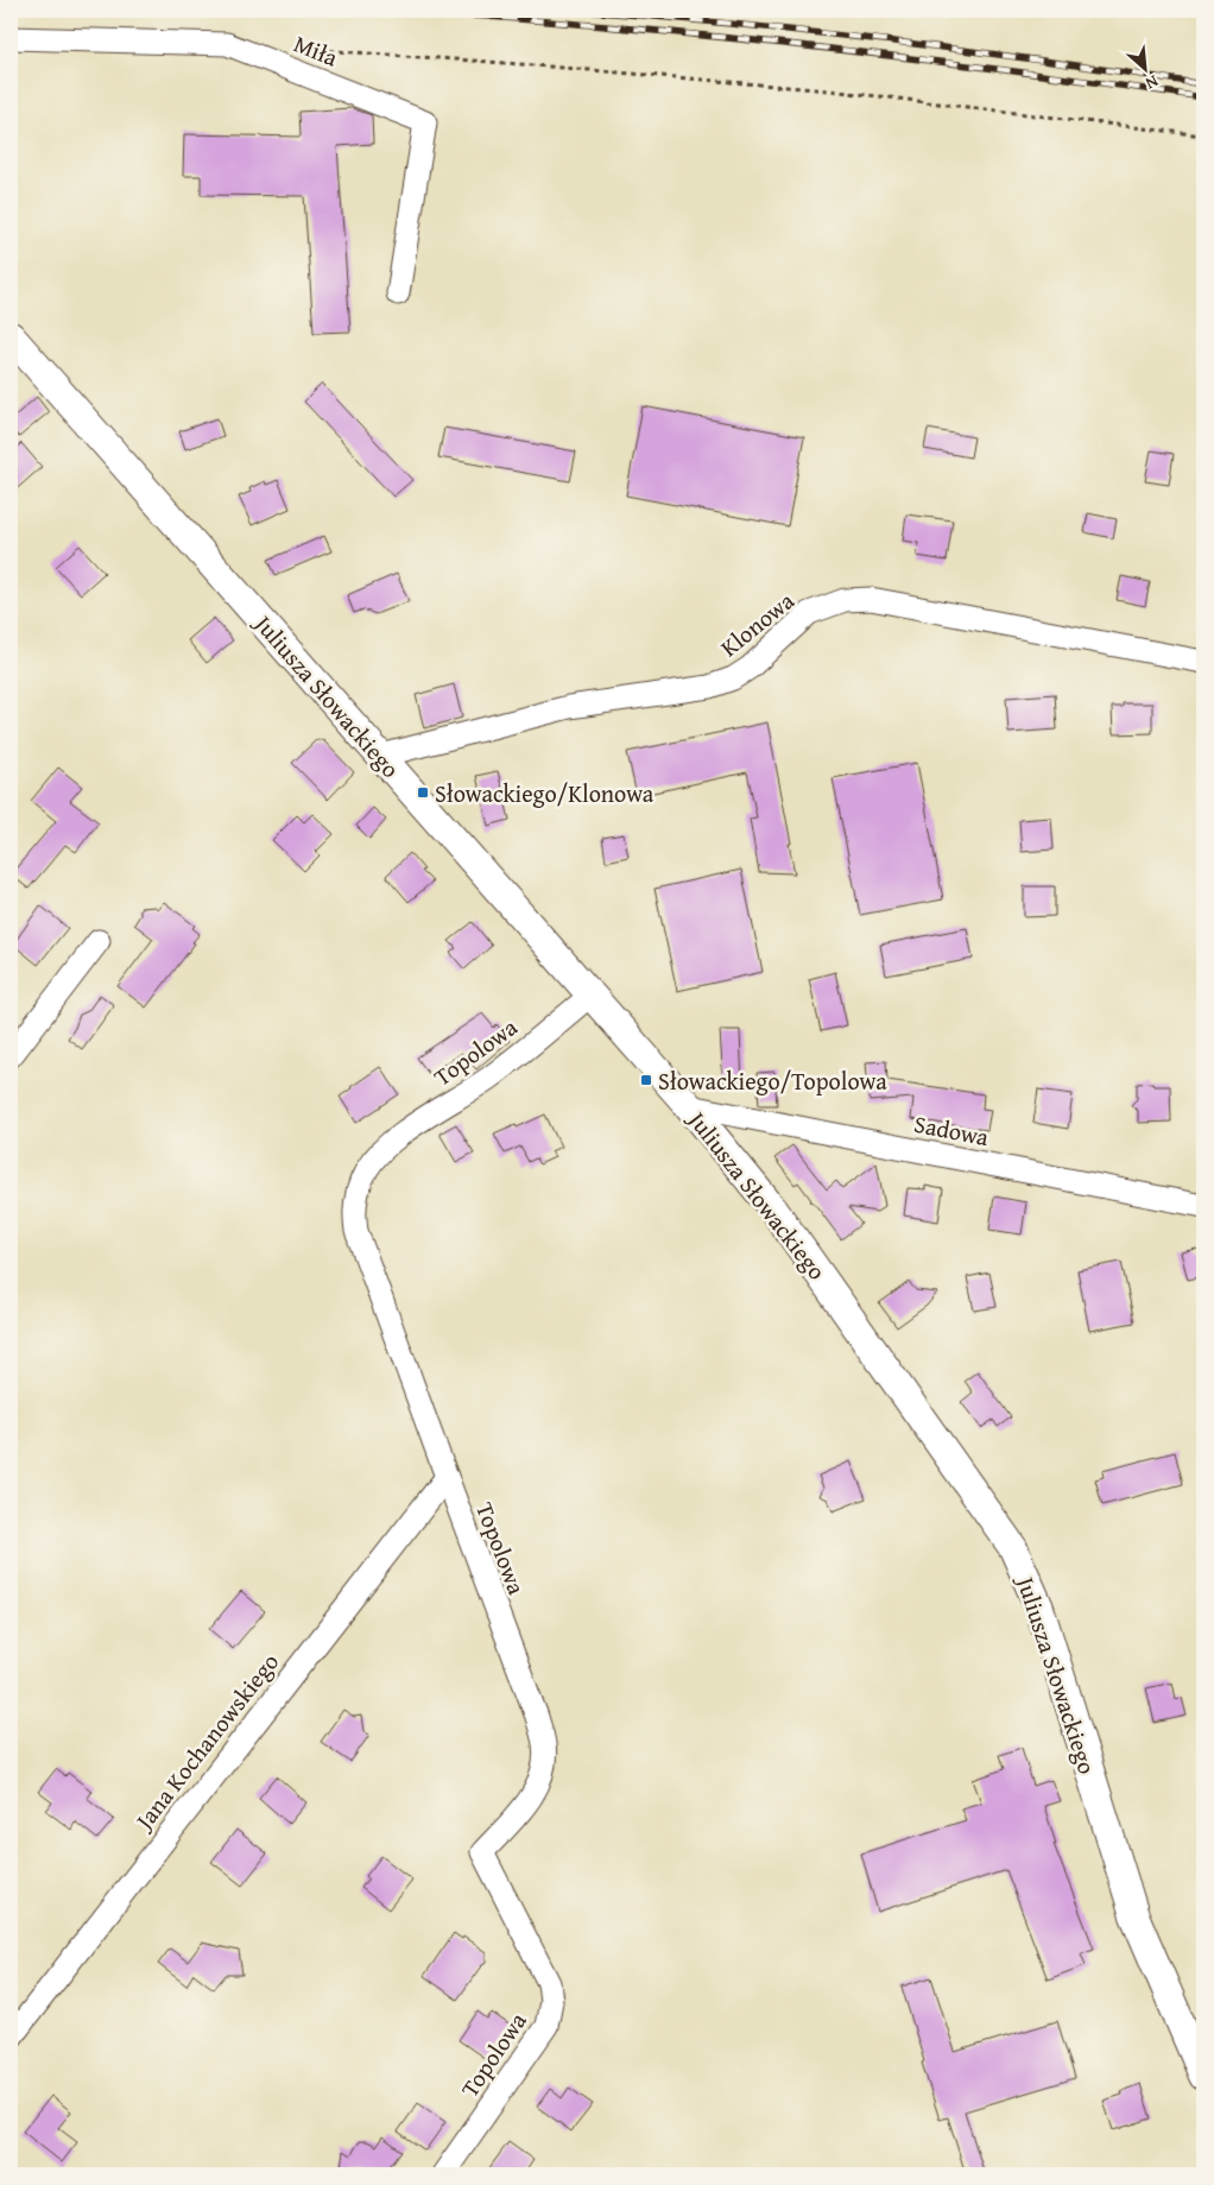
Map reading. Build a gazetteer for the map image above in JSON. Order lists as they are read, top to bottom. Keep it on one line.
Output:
{"streets":{"street":["Miła","Klonowa","Juliusza Słowackiego","Topolowa","Sadowa","Jana Kochanowskiego"]},"crossings":[["Klonowa","Juliusza Słowackiego"],["Juliusza Słowackiego","Topolowa"],["Juliusza Słowackiego","Sadowa"],["Topolowa","Jana Kochanowskiego"]],"places":{"transit":["Słowackiego/Klonowa","Słowackiego/Topolowa"]},"north":"bottom right"}
